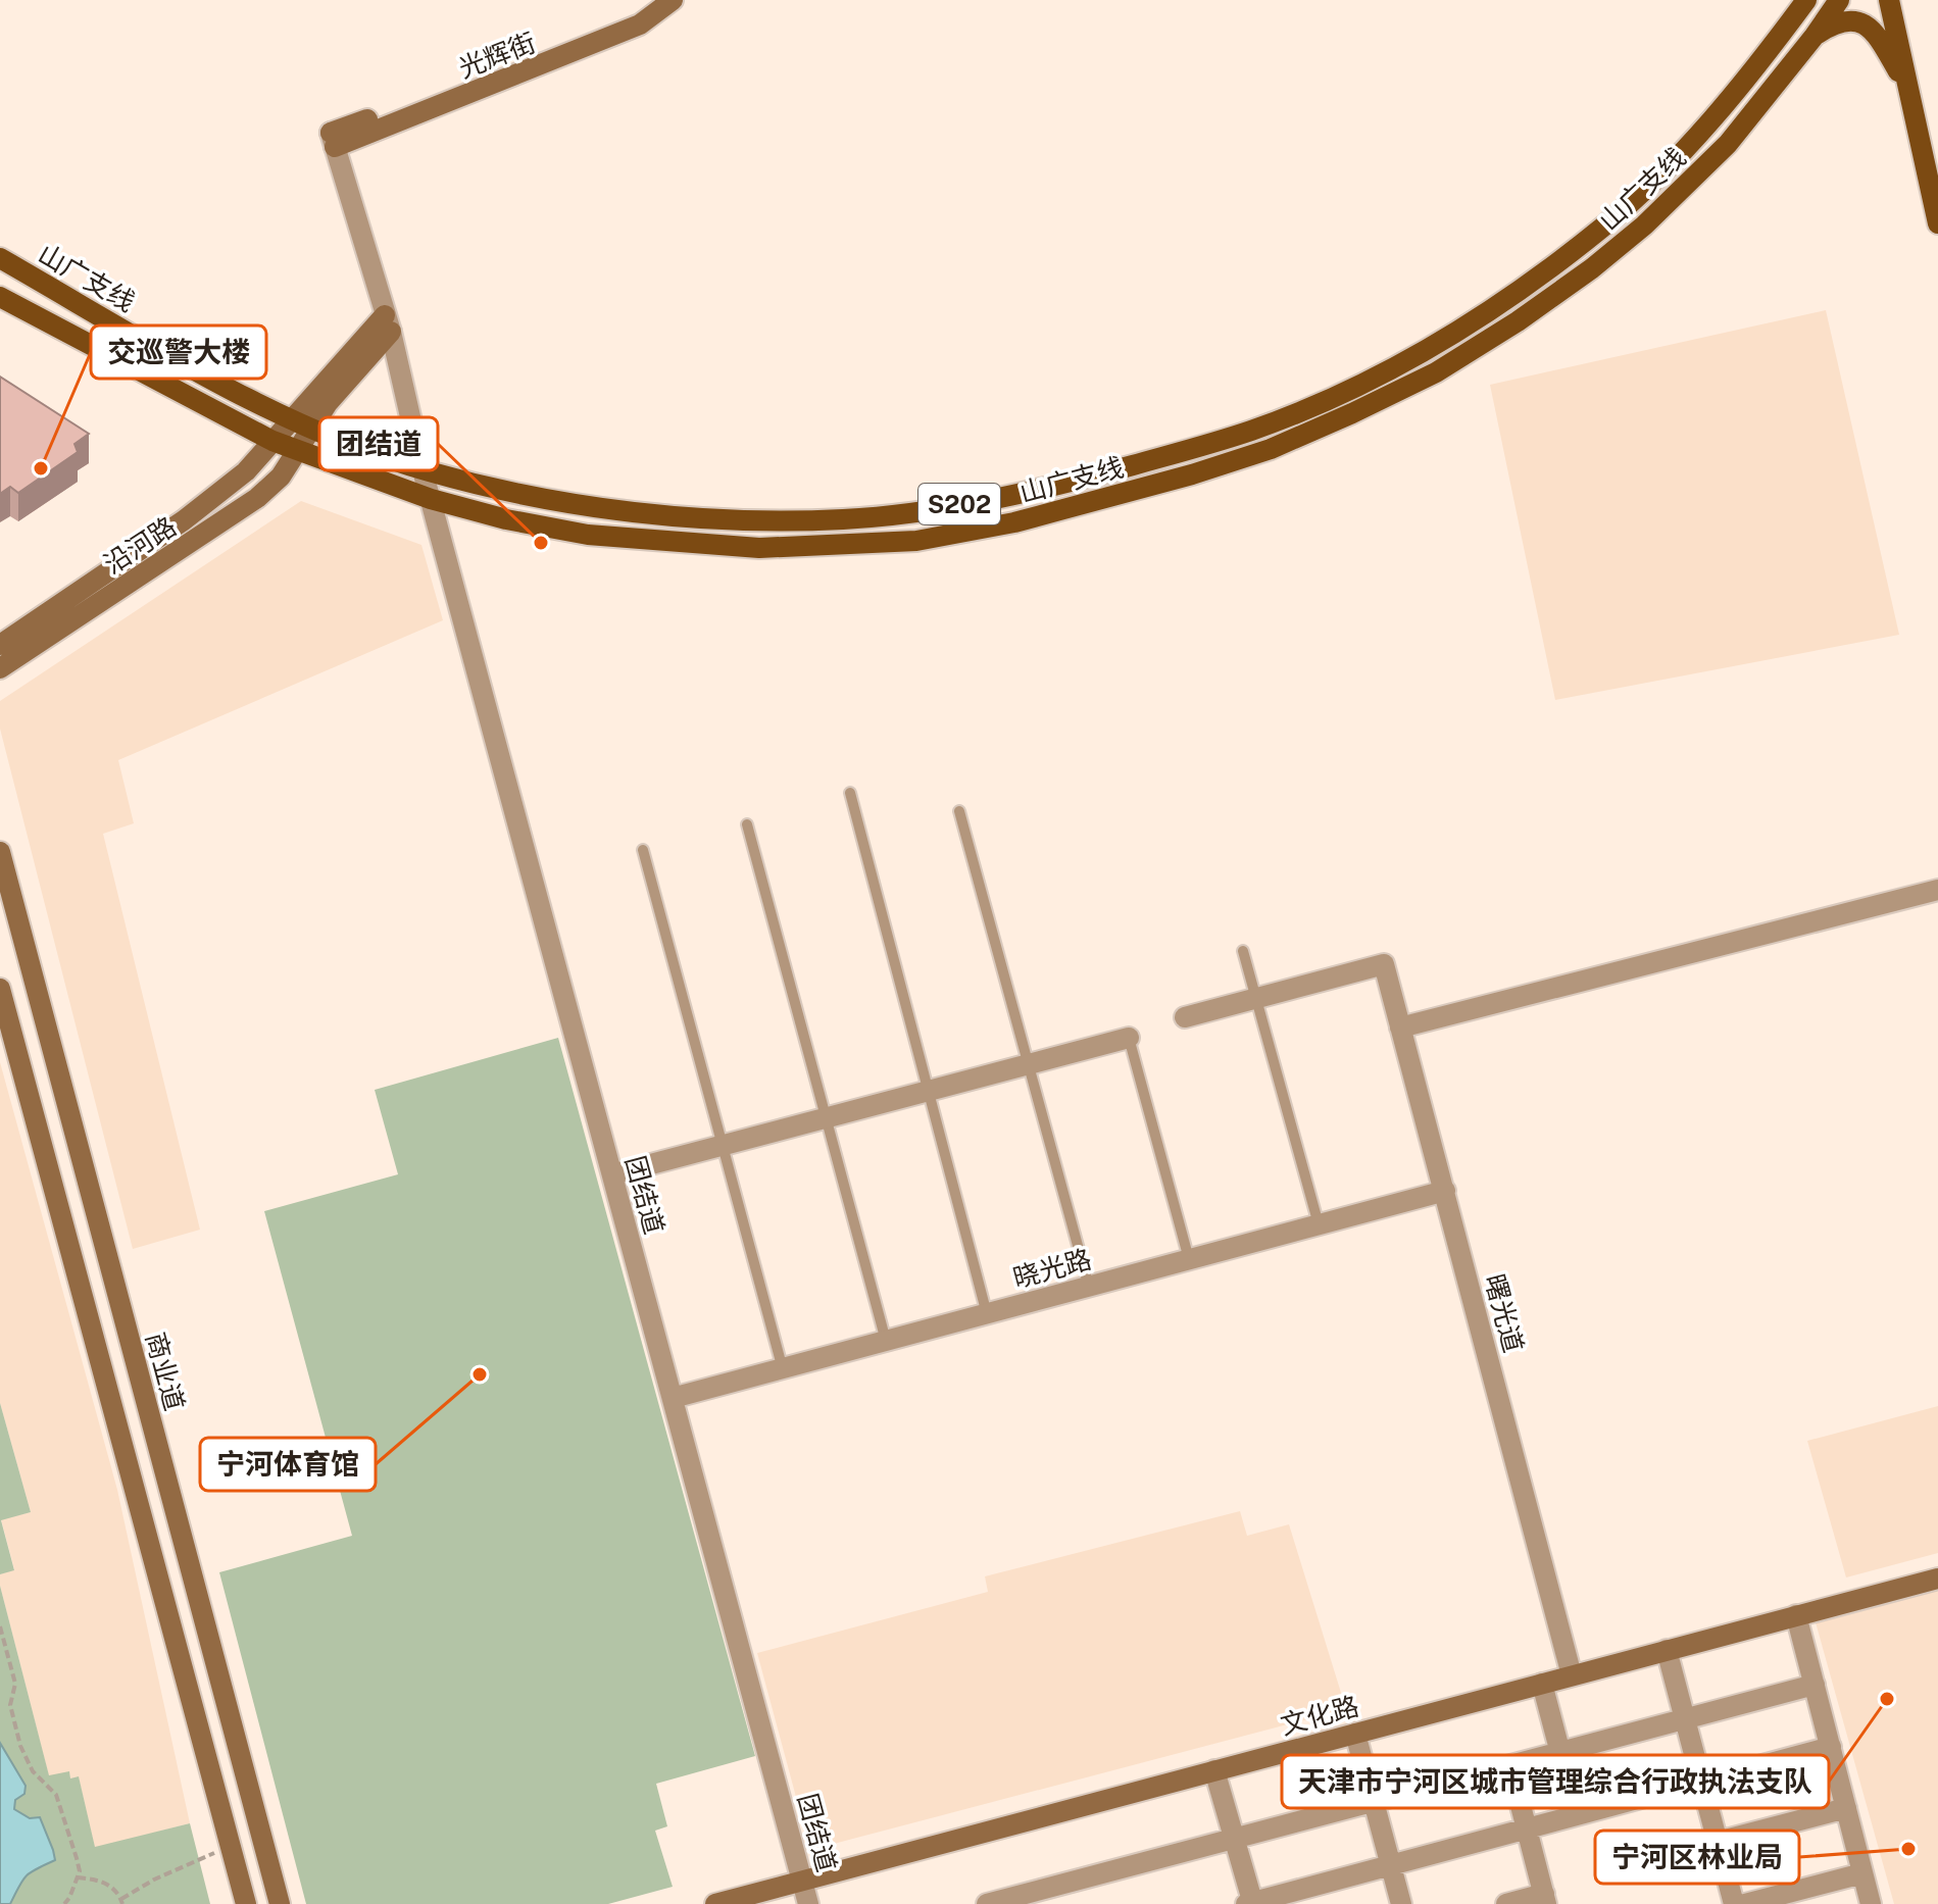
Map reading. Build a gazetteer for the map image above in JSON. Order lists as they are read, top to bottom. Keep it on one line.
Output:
{"streets":{"main road":["光辉街","山广支线","S202","沿河路","商业道","文化路"],"street":["团结道","晓光路","曙光道"]},"crossings":[["光辉街","团结道"],["山广支线","沿河路"],["山广支线","团结道"],["沿河路","团结道"],["团结道","晓光路"],["团结道","文化路"],["晓光路","曙光道"],["曙光道","文化路"]],"places":["交巡警大楼","团结道","宁河体育馆","天津市宁河区城市管理综合行政执法支队","宁河区林业局"]}
